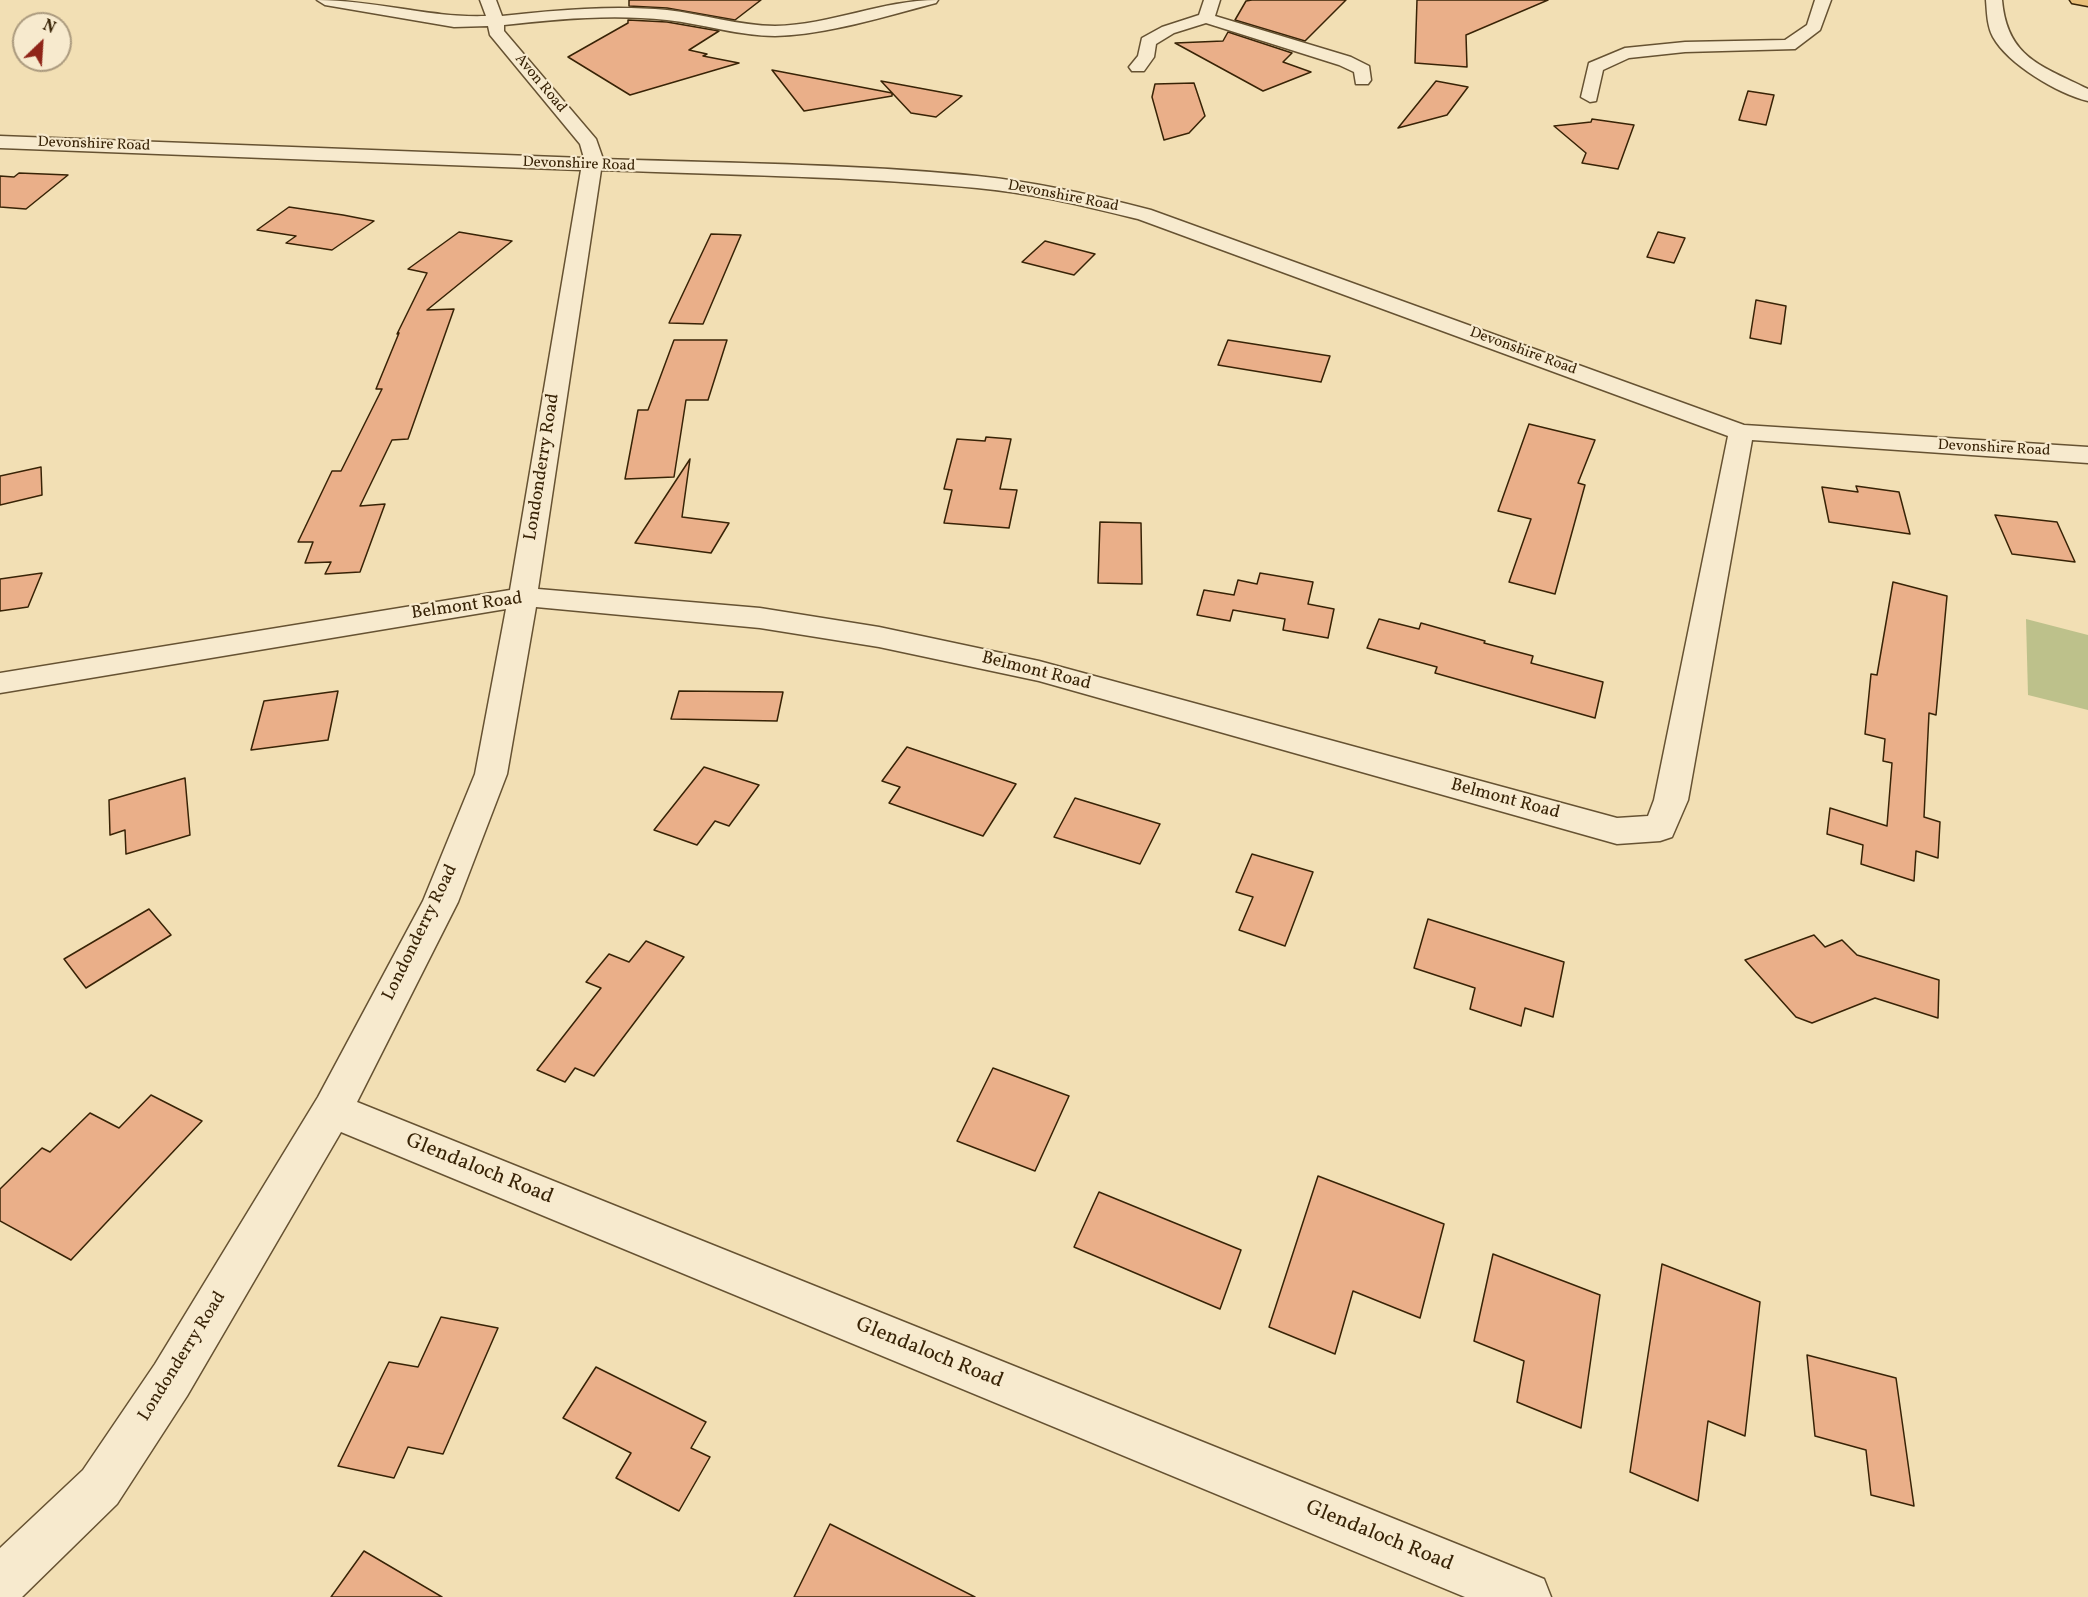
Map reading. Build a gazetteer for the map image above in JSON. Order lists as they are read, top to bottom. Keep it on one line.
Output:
{"streets":{"street":["Avon Road","Devonshire Road","Londonderry Road","Belmont Road","Glendaloch Road"]},"crossings":[["Avon Road","Devonshire Road"],["Avon Road","Londonderry Road"],["Devonshire Road","Londonderry Road"],["Devonshire Road","Belmont Road"],["Londonderry Road","Belmont Road"],["Londonderry Road","Glendaloch Road"]],"north":"top right"}
